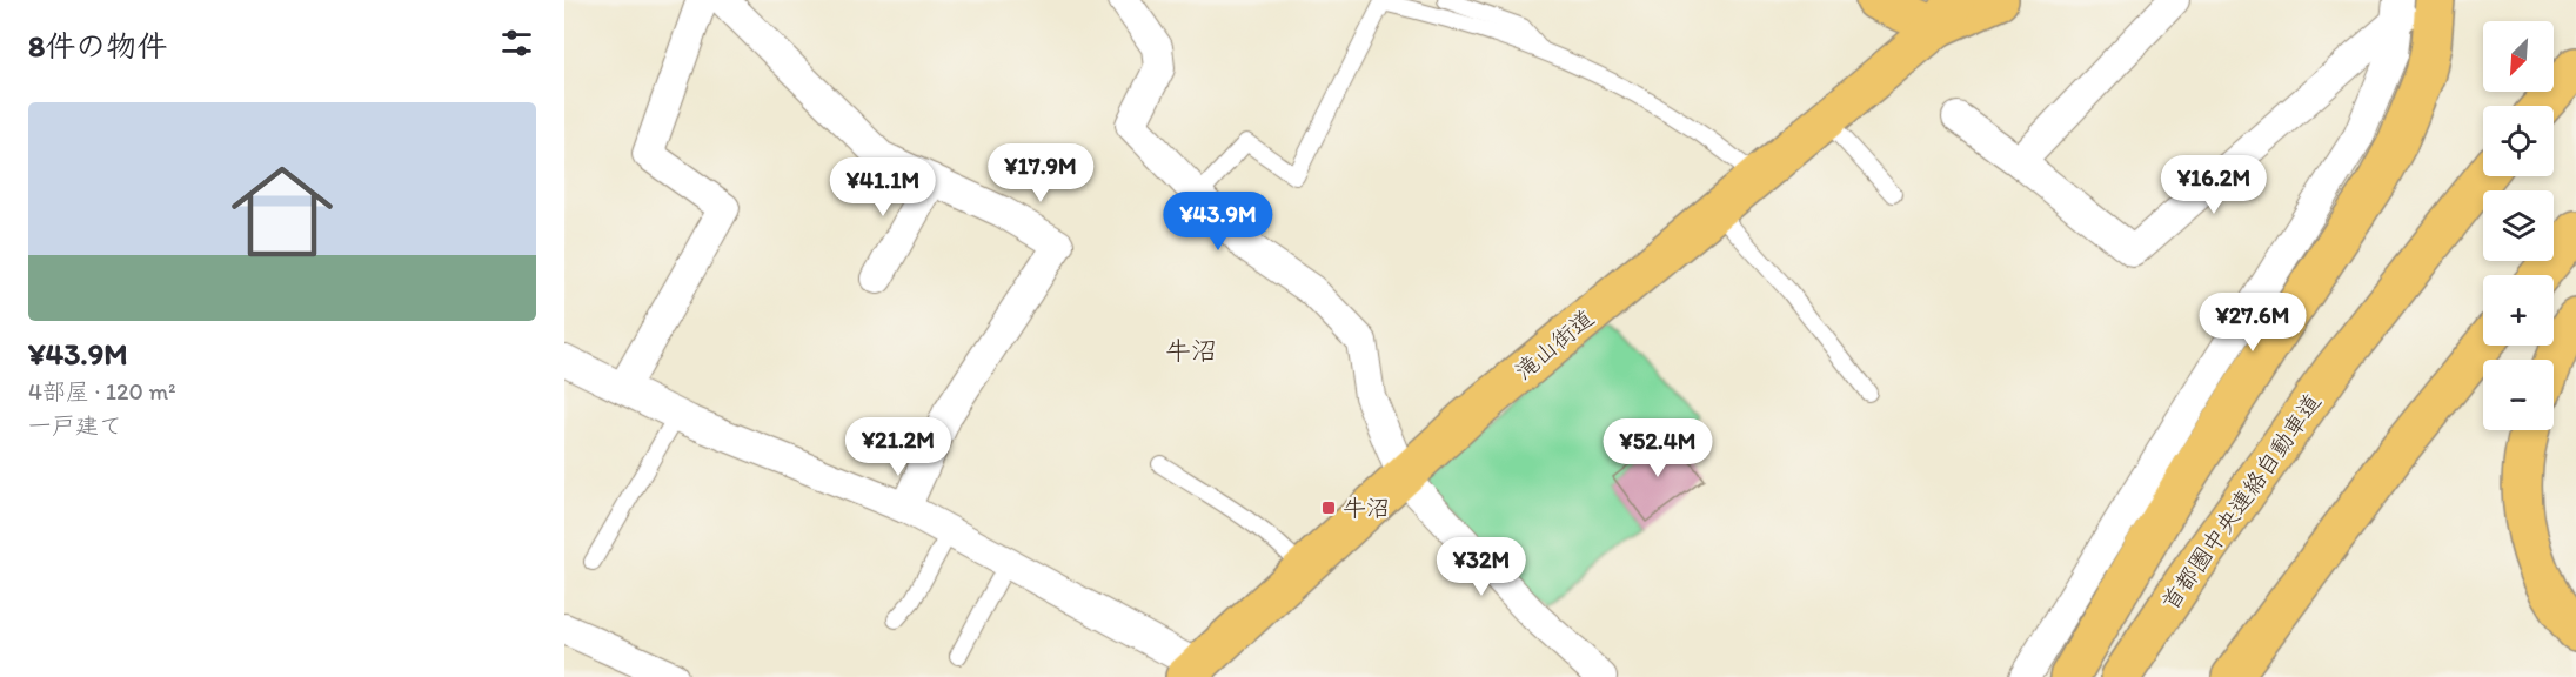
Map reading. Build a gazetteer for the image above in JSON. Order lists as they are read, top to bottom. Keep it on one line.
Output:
{"streets":{"highway":["滝山街道","首都圏中央連絡自動車道"]},"districts":["牛沼"],"places":{"transit":["牛沼"]},"north":"bottom left","page":{"heading":"8件の物件","map_buttons":["+","−"],"list":[{"name":"¥43.9M","note":"4部屋 · 120 m² · 一戸建て"}],"price":["¥17.9M","¥16.2M","¥41.1M","¥43.9M","¥27.6M","¥21.2M","¥52.4M","¥32M"]}}
